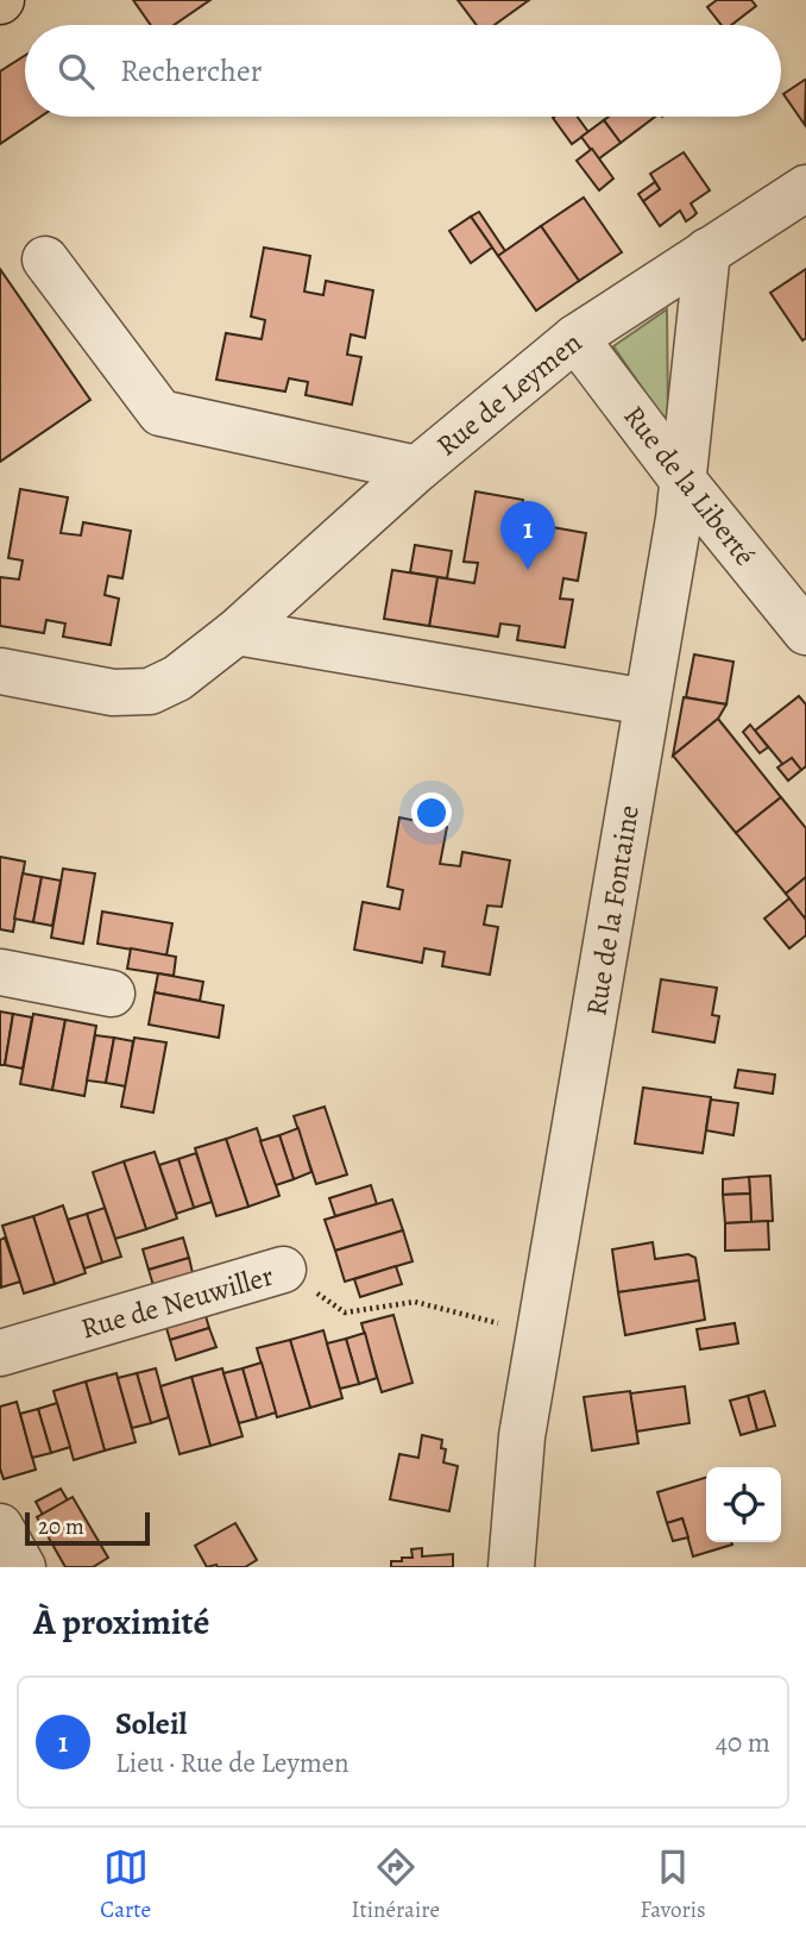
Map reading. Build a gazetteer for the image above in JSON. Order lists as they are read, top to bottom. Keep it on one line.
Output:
{"streets":{"street":["Rue de Leymen","Rue de la Liberté","Rue de la Fontaine","Rue de Neuwiller"]},"crossings":[["Rue de Leymen","Rue de la Liberté"],["Rue de Leymen","Rue de la Fontaine"],["Rue de la Liberté","Rue de la Fontaine"],["Rue de la Fontaine","Rue de Neuwiller"]],"scale_bar":"20 m","page":{"search":"Rechercher","pins":"1","scale":"20 m","heading":"À proximité","list":[{"mark":"1","name":"Soleil","note":"Lieu · Rue de Leymen","value":"40 m"}],"nav":["Carte","Itinéraire","Favoris"]}}
